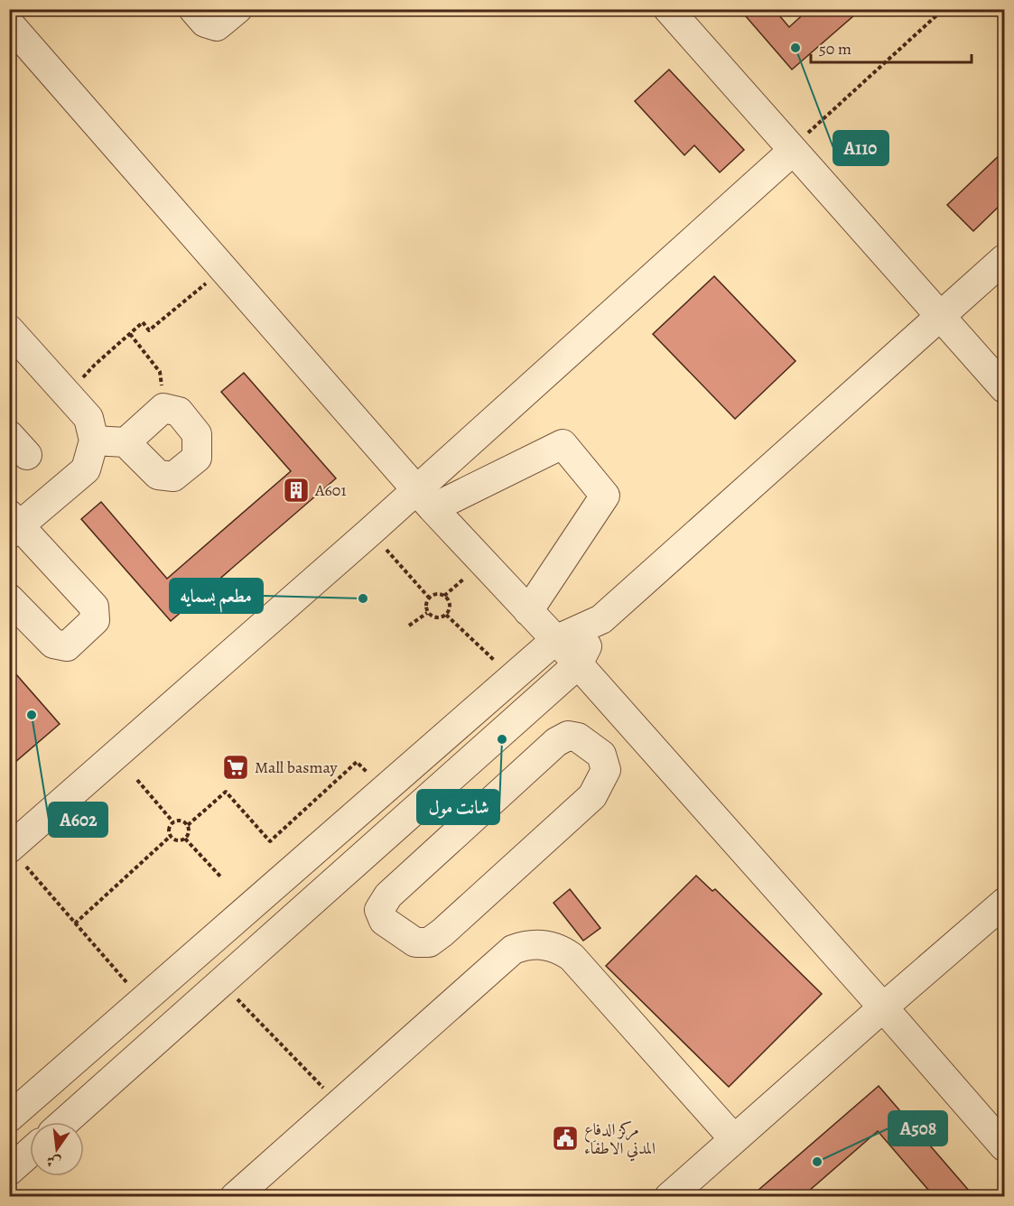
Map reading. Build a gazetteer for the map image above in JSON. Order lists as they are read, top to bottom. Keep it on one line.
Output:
{"places":{"other":["A110","مطعم بسمايه","A602","شانت مول","A508"],"building":["A601"],"supermarket":["Mall basmay"],"public building":["مركز الدفاع المدني الاطفاء"]},"scale_bar":"50 m","north":"bottom"}
